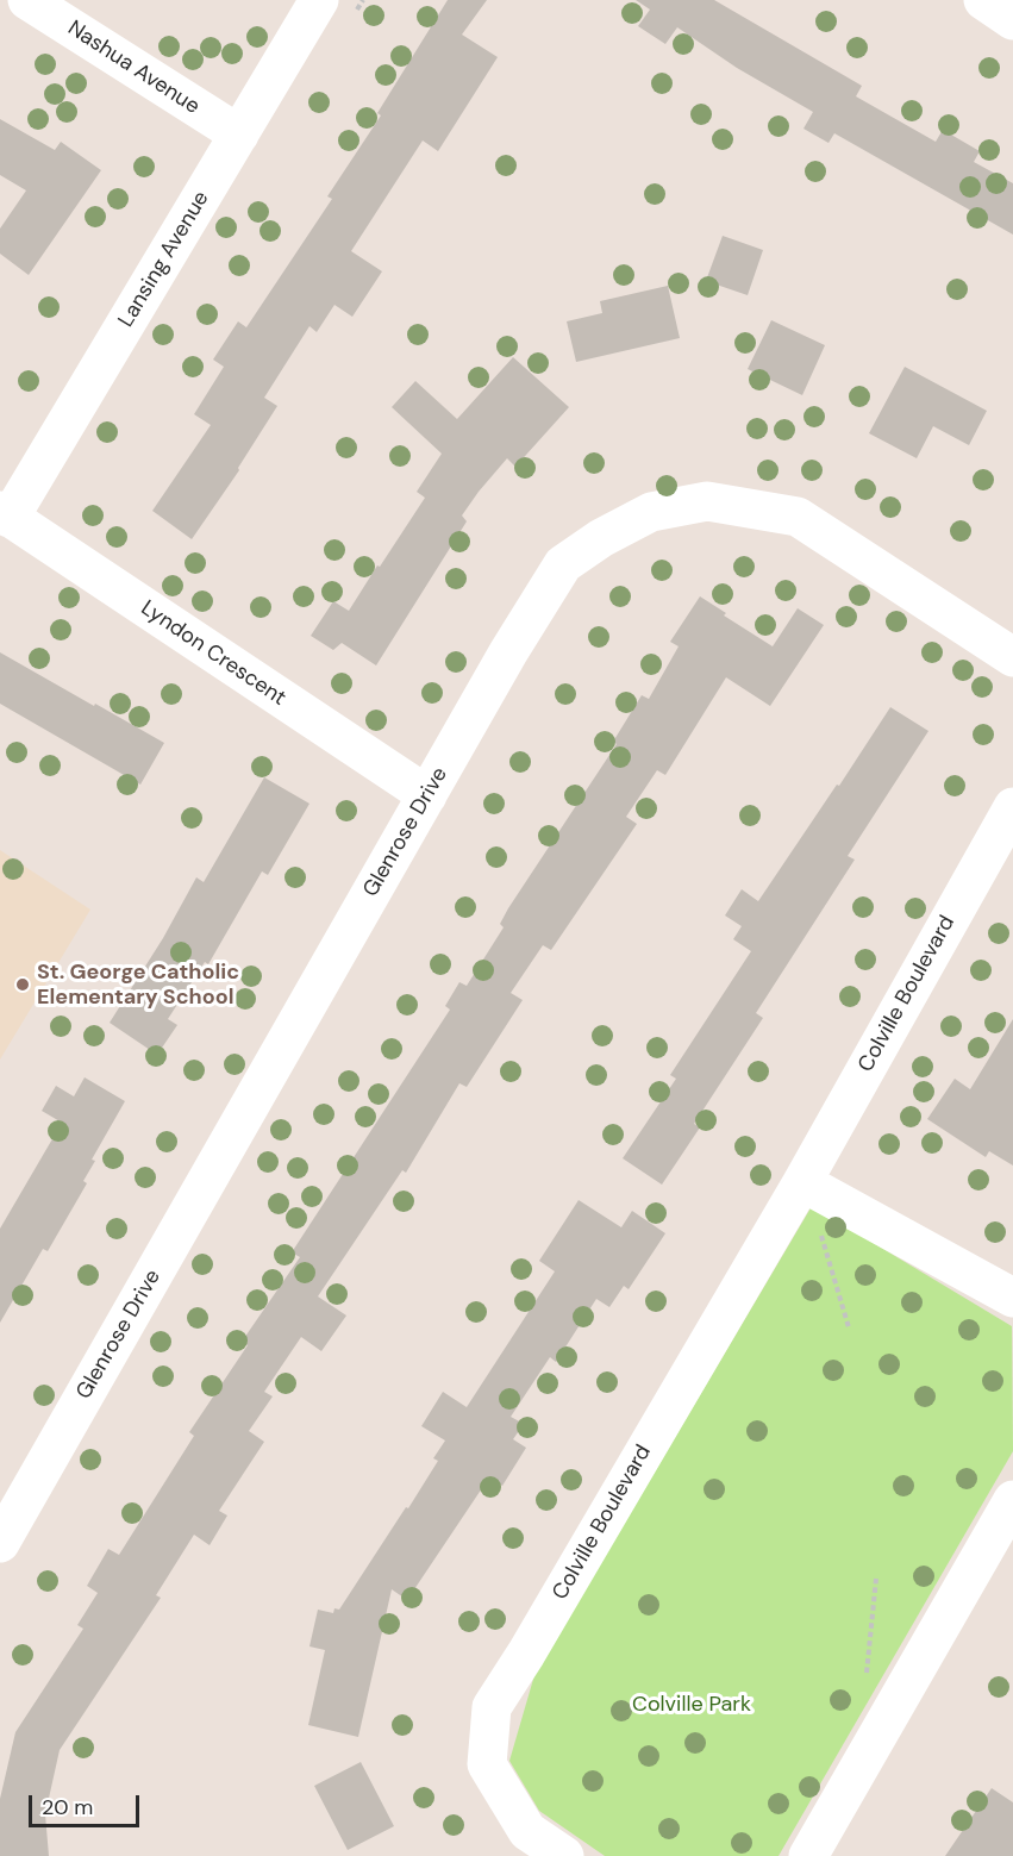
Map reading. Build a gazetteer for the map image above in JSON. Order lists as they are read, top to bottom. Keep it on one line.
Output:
{"streets":{"street":["Nashua Avenue","Lansing Avenue","Lyndon Crescent","Glenrose Drive","Colville Boulevard"]},"crossings":[["Nashua Avenue","Lansing Avenue"],["Lansing Avenue","Lyndon Crescent"],["Lyndon Crescent","Glenrose Drive"]],"parks":["Colville Park"],"places":["St. George Catholic Elementary School"],"scale_bar":"20 m"}
